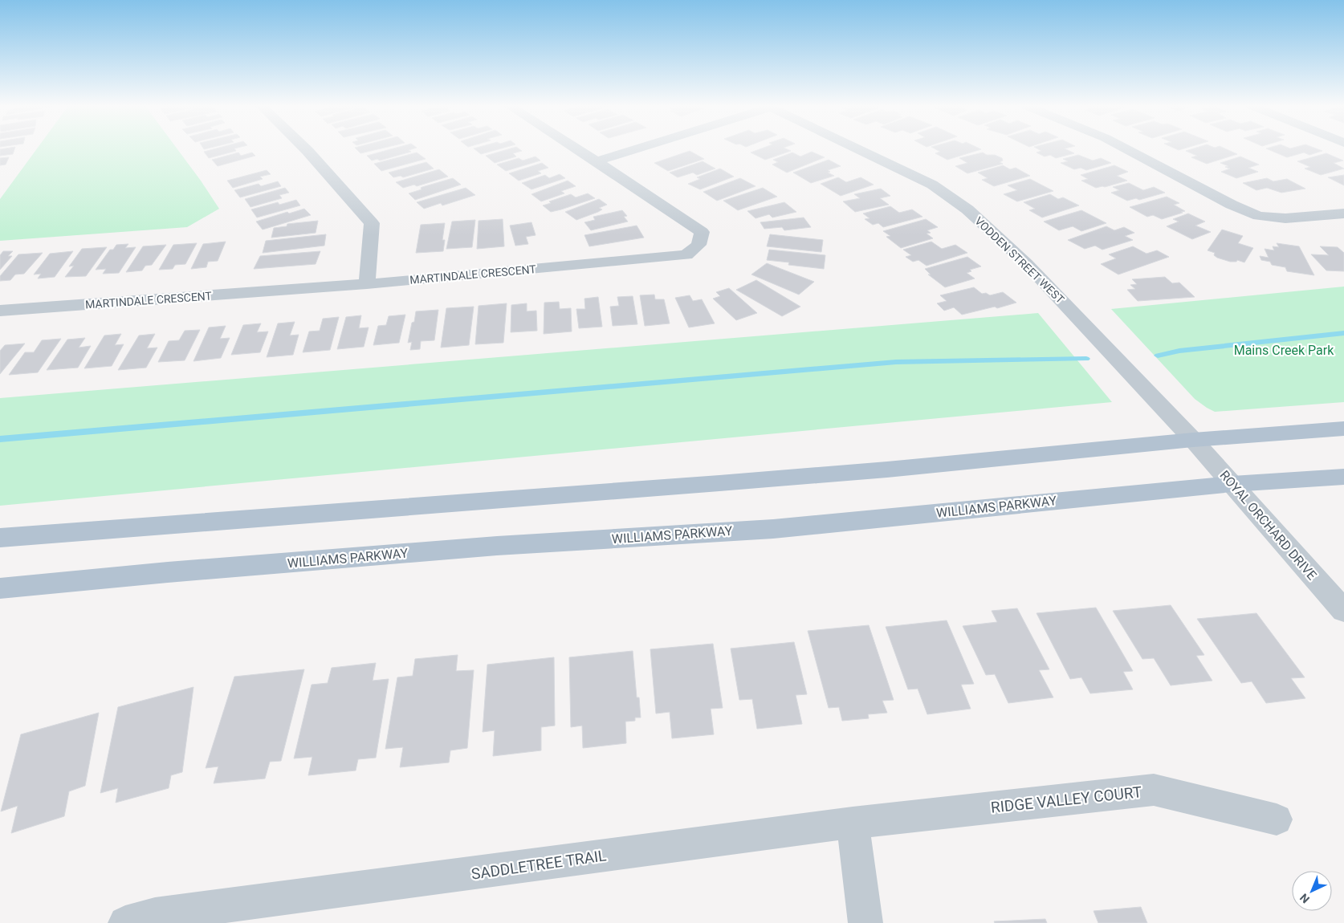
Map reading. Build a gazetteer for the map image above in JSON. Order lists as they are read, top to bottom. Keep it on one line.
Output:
{"streets":{"main road":["WILLIAMS PARKWAY"],"street":["VODDEN STREET WEST","MARTINDALE CRESCENT","ROYAL ORCHARD DRIVE","RIDGE VALLEY COURT","SADDLETREE TRAIL"]},"crossings":[["VODDEN STREET WEST","ROYAL ORCHARD DRIVE"],["WILLIAMS PARKWAY","ROYAL ORCHARD DRIVE"],["RIDGE VALLEY COURT","SADDLETREE TRAIL"]],"parks":["Mains Creek Park"],"north":"bottom left"}
